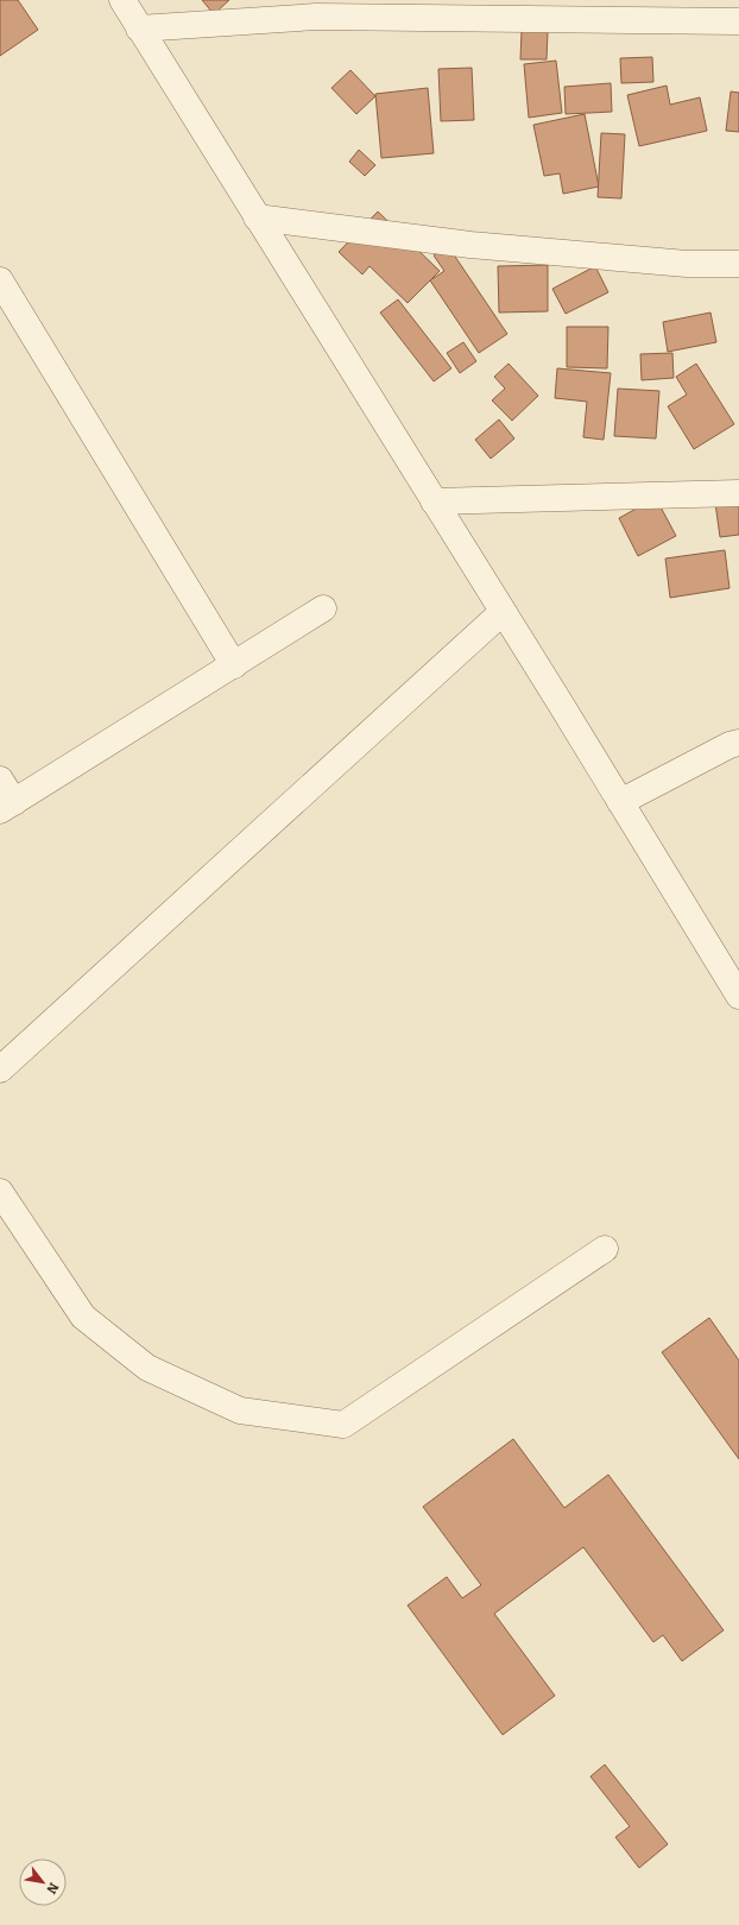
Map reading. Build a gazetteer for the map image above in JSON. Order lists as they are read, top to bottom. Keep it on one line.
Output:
{"north":"bottom right"}
